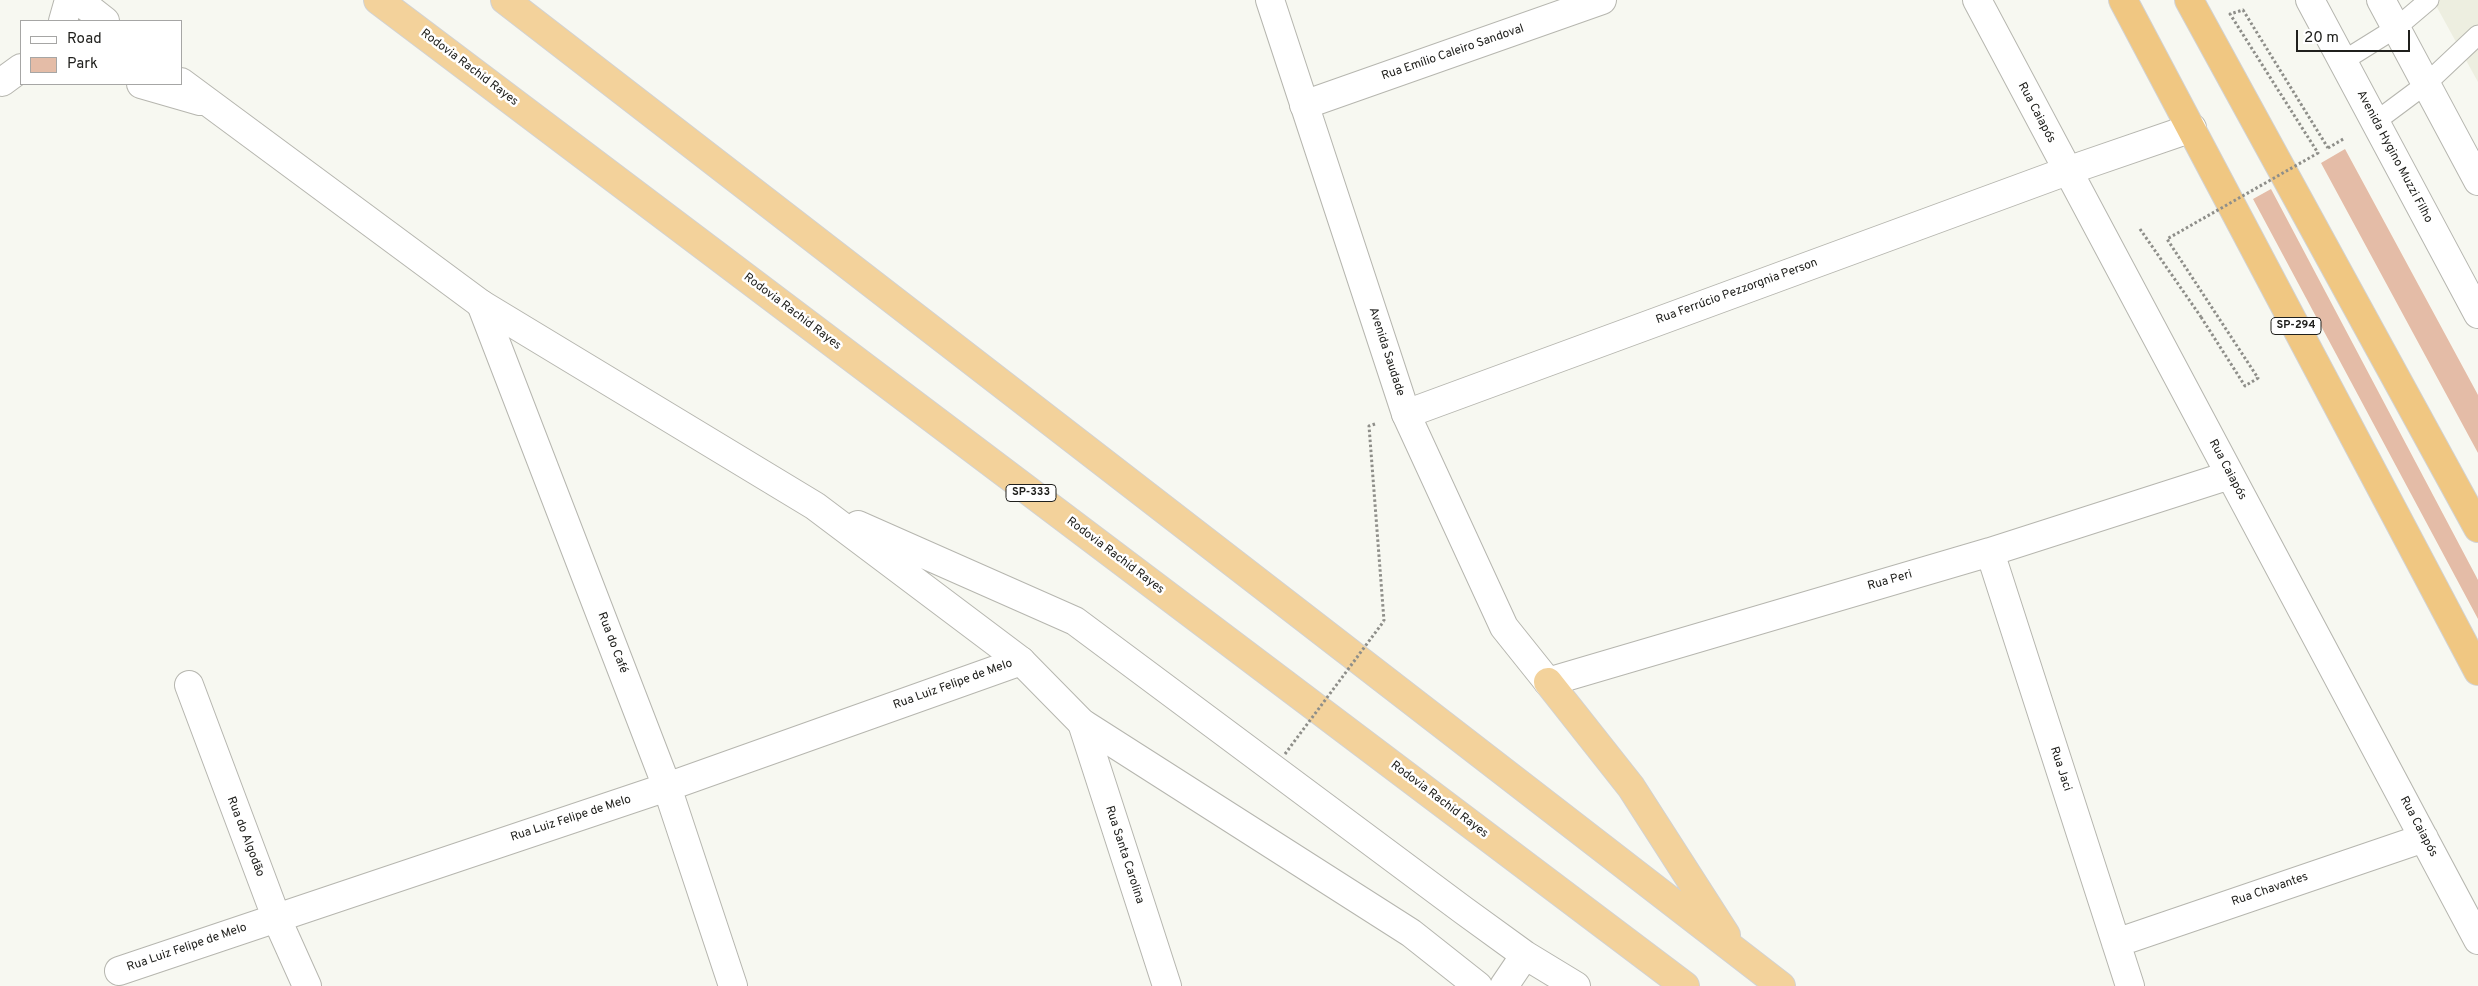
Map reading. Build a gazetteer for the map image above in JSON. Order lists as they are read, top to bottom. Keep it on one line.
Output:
{"streets":{"highway":["Rodovia Rachid Rayes","SP-294","SP-333"],"street":["Rua Emílio Caleiro Sandoval","Rua Caiapós","Avenida Hygino Muzzi Filho","Rua Ferrúcio Pezzorgnia Person","Avenida Saudade","Rua Peri","Rua do Café","Rua Luiz Felipe de Melo","Rua Jaci","Rua do Algodão","Rua Santa Carolina","Rua Chavantes"]},"crossings":[["Rua Emílio Caleiro Sandoval","Avenida Saudade"],["Rua Caiapós","Rua Ferrúcio Pezzorgnia Person"],["Rua Caiapós","Rua Peri"],["Rua Caiapós","Rua Chavantes"],["Rua Ferrúcio Pezzorgnia Person","SP-294"],["Rua Ferrúcio Pezzorgnia Person","Avenida Saudade"],["Avenida Saudade","Rua Peri"],["Rua Peri","Rua Jaci"],["Rua do Café","Rua Luiz Felipe de Melo"],["Rua Luiz Felipe de Melo","Rua do Algodão"],["Rua Jaci","Rua Chavantes"]],"legend":["Road","Park"],"scale_bar":"20 m"}
